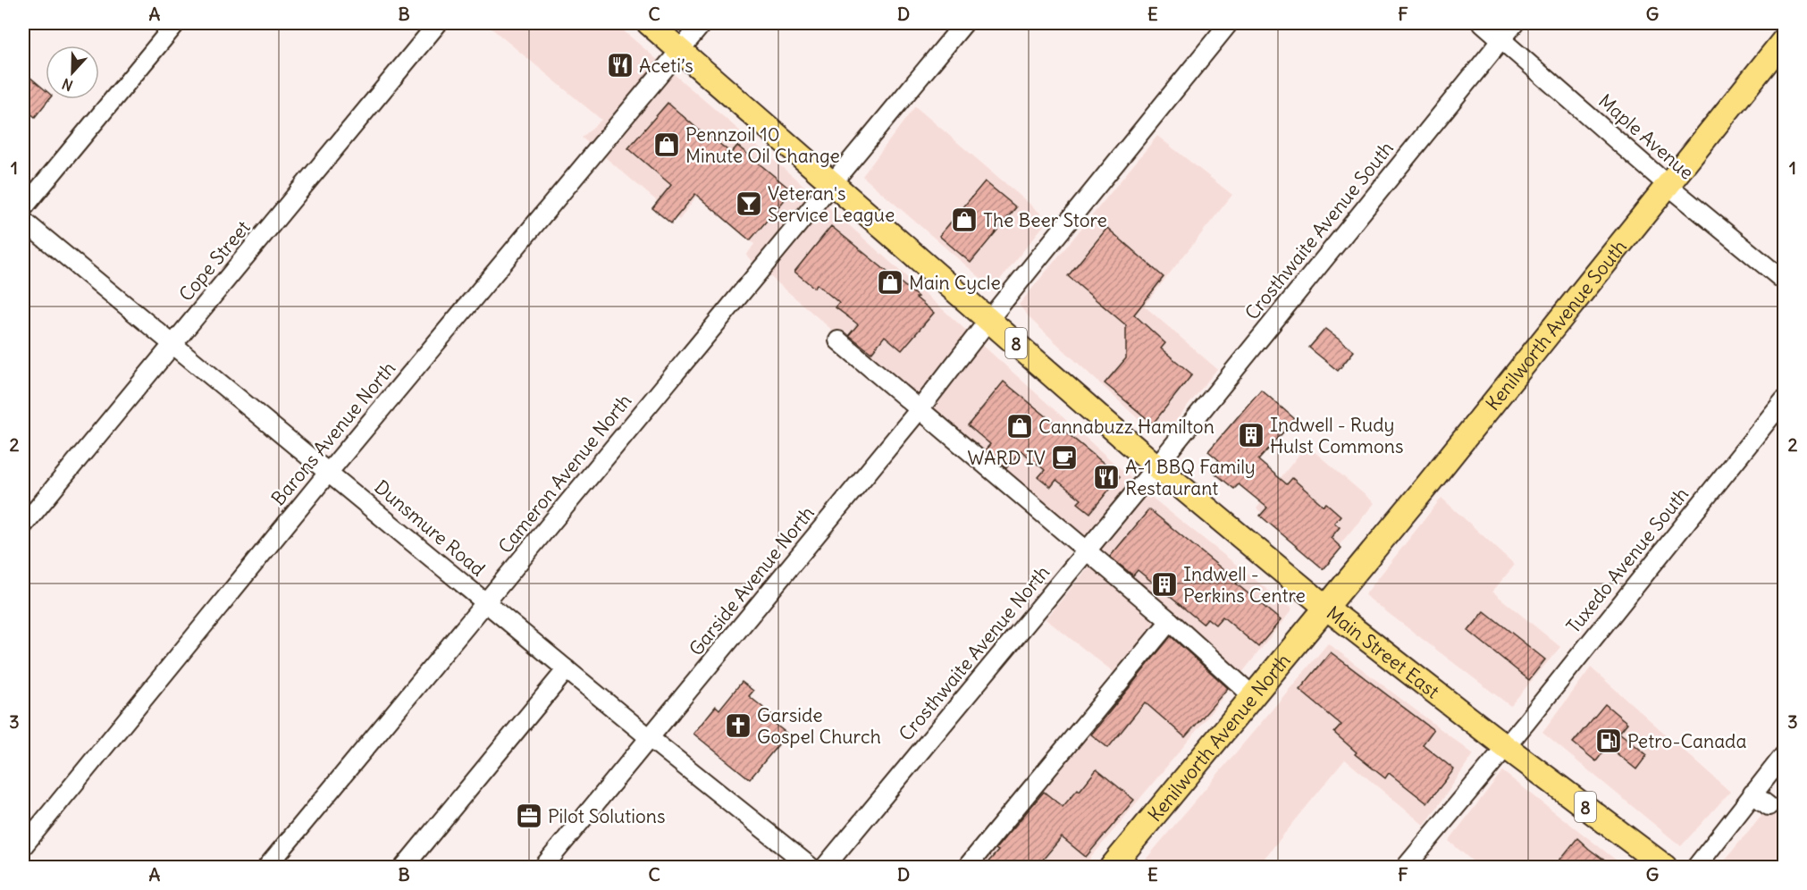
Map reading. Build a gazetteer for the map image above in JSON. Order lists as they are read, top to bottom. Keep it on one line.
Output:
{"streets":{"main road":["Kenilworth Avenue South","8","Main Street East","Kenilworth Avenue North"],"street":["Maple Avenue","Crosthwaite Avenue South","Cope Street","Barons Avenue North","Cameron Avenue North","Dunsmure Road","Tuxedo Avenue South","Garside Avenue North","Crosthwaite Avenue North"]},"crossings":[["Maple Avenue","Crosthwaite Avenue South"],["Maple Avenue","Kenilworth Avenue South"],["Crosthwaite Avenue South","Main Street East"],["Crosthwaite Avenue South","Crosthwaite Avenue North"],["Cope Street","Dunsmure Road"],["Kenilworth Avenue South","Main Street East"],["Kenilworth Avenue South","Kenilworth Avenue North"],["Barons Avenue North","Dunsmure Road"],["Barons Avenue North","Main Street East"],["Cameron Avenue North","Dunsmure Road"],["Cameron Avenue North","Main Street East"],["Dunsmure Road","Garside Avenue North"],["Tuxedo Avenue South","Main Street East"],["Garside Avenue North","Main Street East"],["Main Street East","Crosthwaite Avenue North"],["Main Street East","Kenilworth Avenue North"]],"places":{"restaurant":["Aceti’s","A-1 BBQ Family Restaurant"],"shop":["Pennzoil 10 Minute Oil Change","The Beer Store","Main Cycle","Cannabuzz Hamilton"],"bar":["Veteran's Service League"],"building":["Indwell - Rudy Hulst Commons","Indwell - Perkins Centre"],"cafe":["WARD IV"],"church":["Garside Gospel Church"],"fuel station":["Petro-Canada"],"office":["Pilot Solutions"]},"north":"bottom","grid":{"columns":["A","B","C","D","E","F","G"],"rows":["1","2","3"]}}
